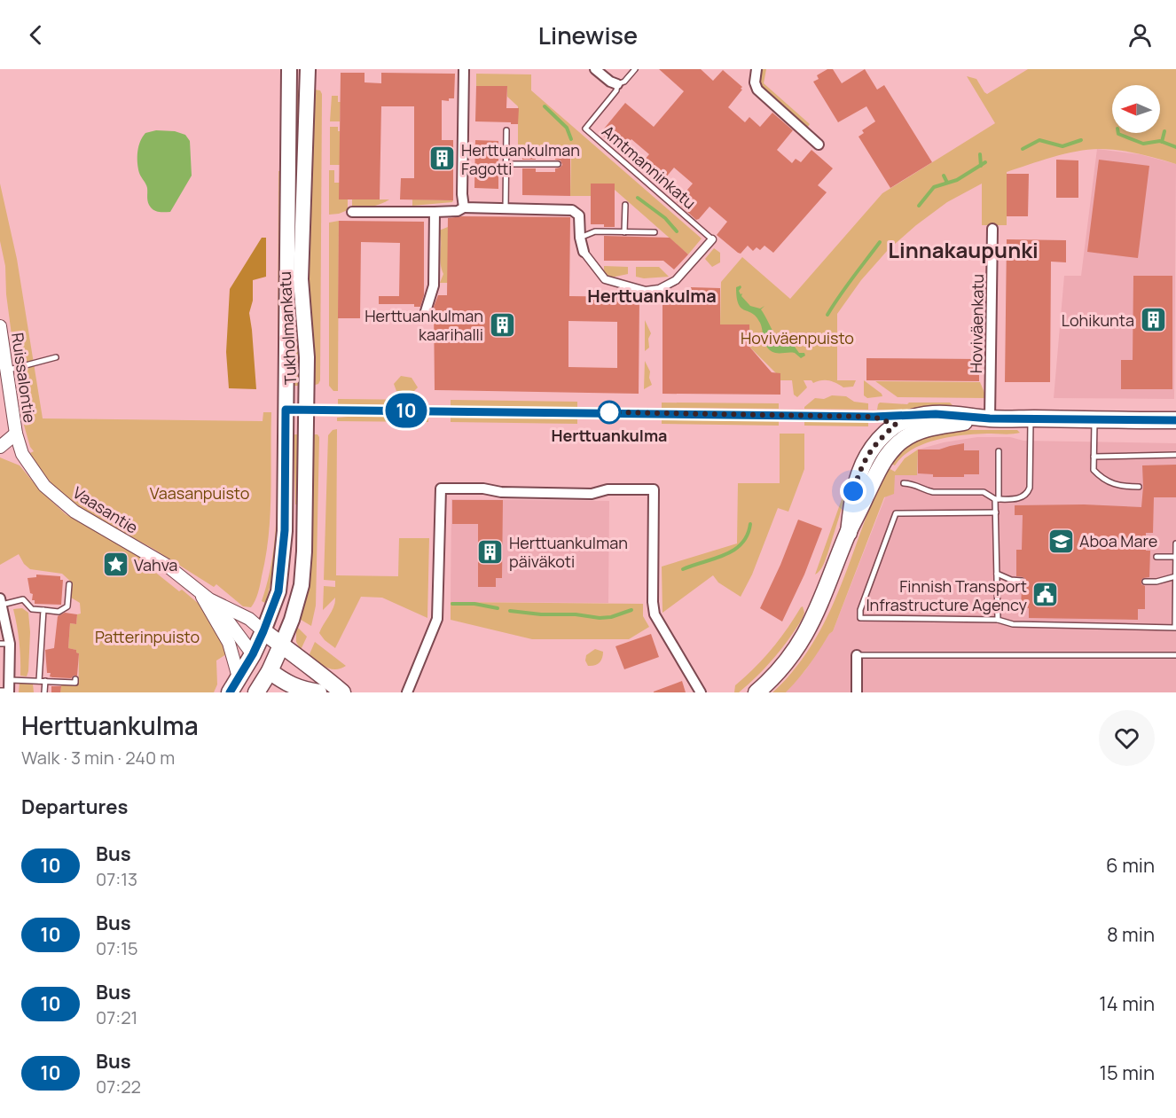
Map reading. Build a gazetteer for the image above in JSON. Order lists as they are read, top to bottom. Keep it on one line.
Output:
{"streets":{"main road":["Tukholmankatu"],"street":["Hoviväenkatu","Ruissalontie","Vaasantie"],"lane":["Amtmanninkatu"]},"crossings":[["Tukholmankatu","Vaasantie"],["Ruissalontie","Vaasantie"]],"districts":["Linnakaupunki","Herttuankulma"],"parks":["Hoviväenpuisto","Vaasanpuisto","Patterinpuisto"],"places":{"building":["Herttuankulman Fagotti","Lohikunta","Herttuankulman kaarihalli","Herttuankulman päiväkoti"],"other":["Herttuankulma"],"school or university":["Aboa Mare"],"place":["Vahva"],"public building":["Finnish Transport Infrastructure Agency"]},"lines":["bus line 10"],"north":"left","page":{"header":"Linewise","on_map":"10","heading":[["Herttuankulma","Walk · 3 min · 240 m"],"Departures"],"list":[{"mark":"10","name":"Bus","note":"07:13","value":"6 min"},{"mark":"10","name":"Bus","note":"07:15","value":"8 min"},{"mark":"10","name":"Bus","note":"07:21","value":"14 min"},{"mark":"10","name":"Bus","note":"07:22","value":"15 min"}]}}
